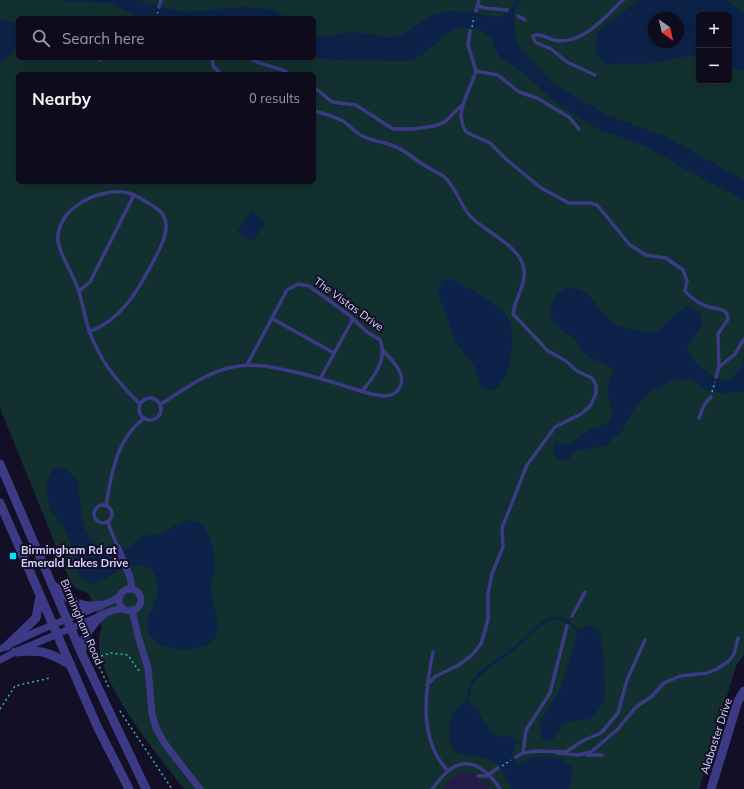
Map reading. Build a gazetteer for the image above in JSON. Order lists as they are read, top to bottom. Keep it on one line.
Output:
{"streets":{"street":["Birmingham Road","Alabaster Drive"],"lane":["The Vistas Drive"]},"places":{"transit":["Birmingham Rd at Emerald Lakes Drive"]},"north":"bottom right","page":{"map_buttons":["+","−"],"search":"Search here","heading":["Nearby","0 results"]}}
